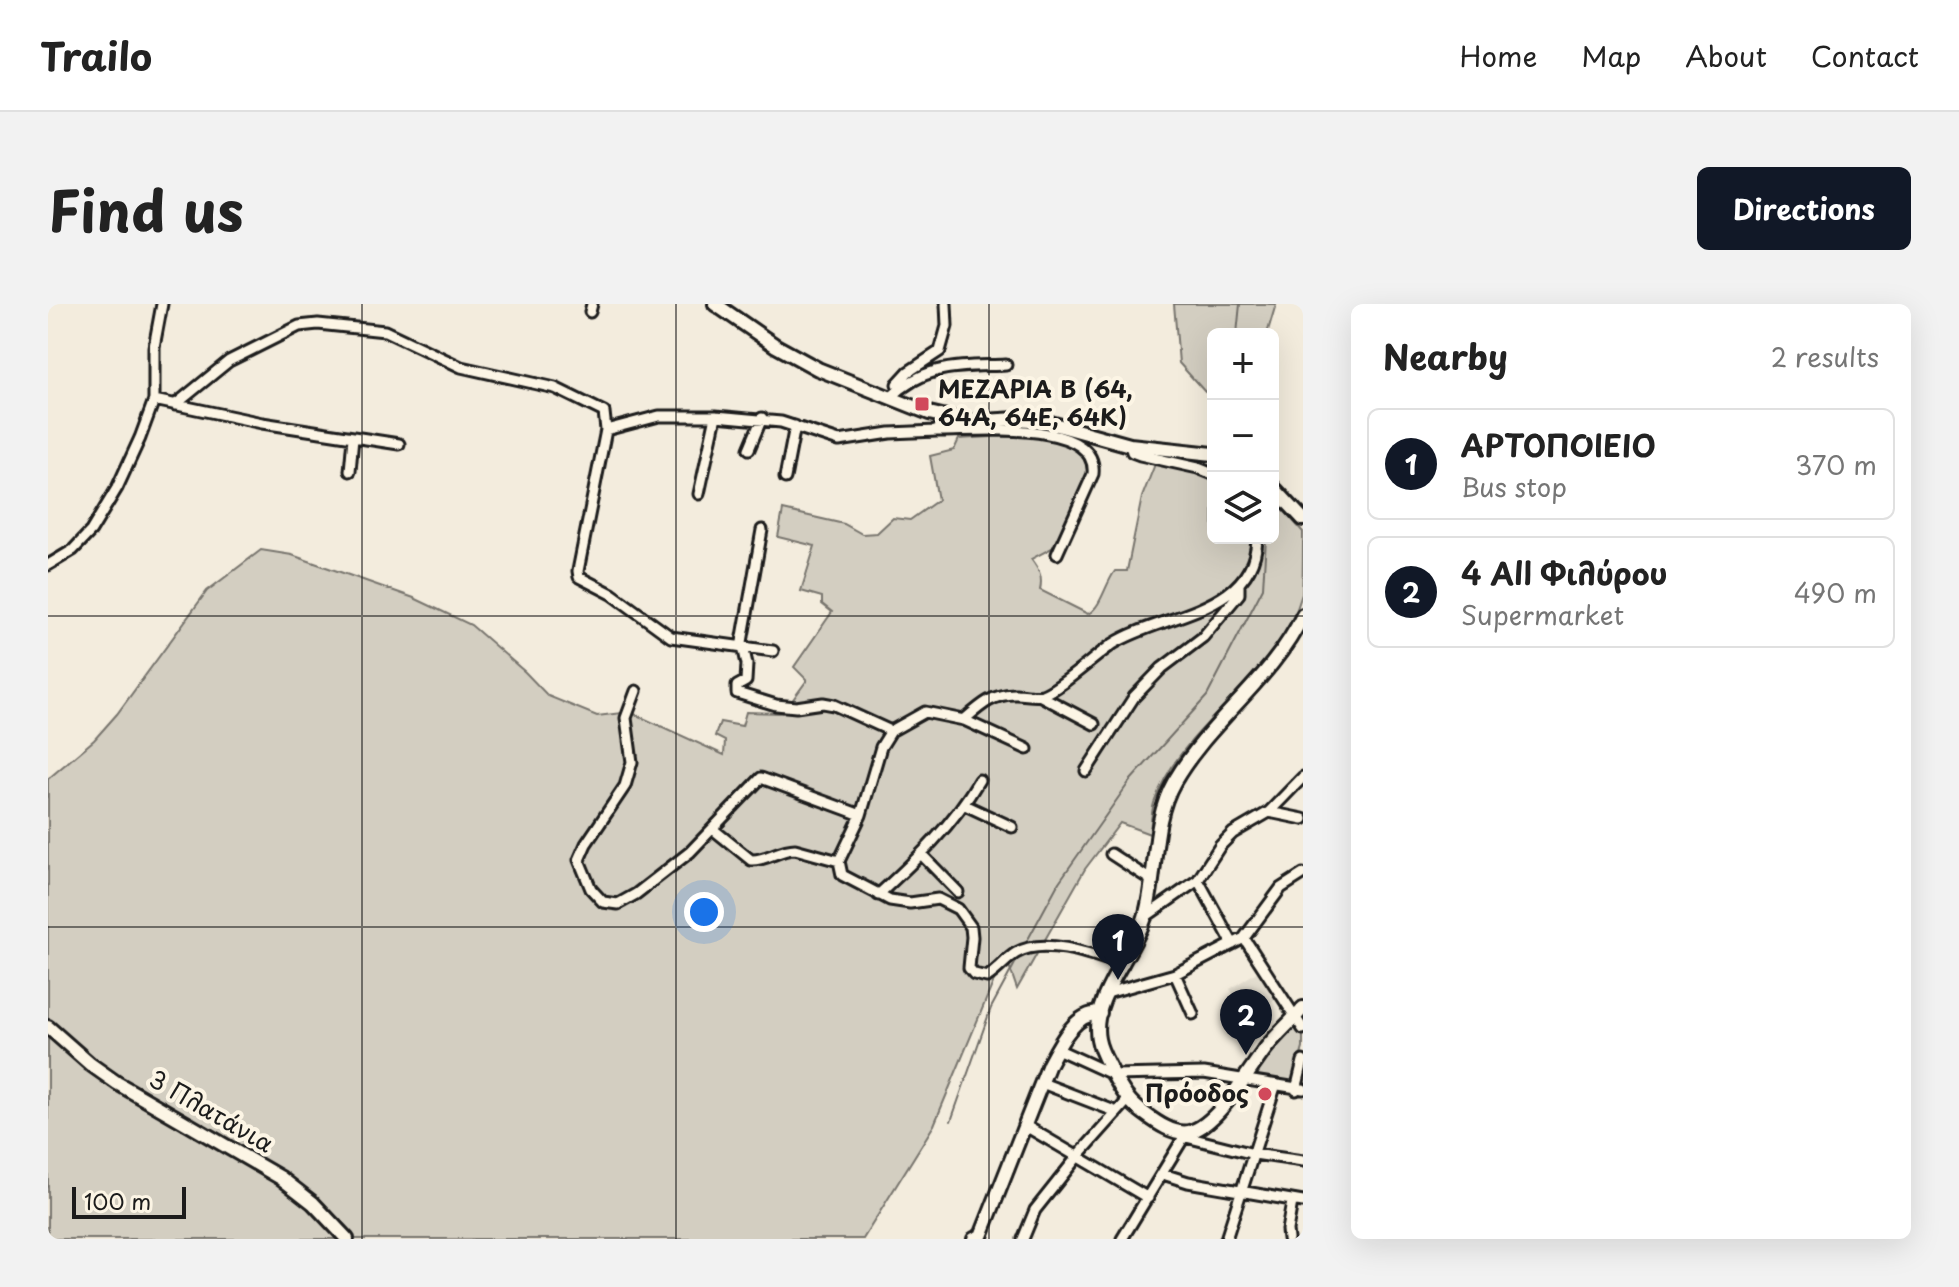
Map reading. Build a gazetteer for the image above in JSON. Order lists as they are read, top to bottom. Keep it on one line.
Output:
{"streets":{"street":["3 Πλατάνια"]},"places":{"transit":["ΜΕΖΑΡΙΑ B (64, 64Α, 64Ε, 64Κ)"],"other":["Πρόοδος"]},"scale_bar":"100 m","page":{"header":"Trailo","nav":["Home","Map","About","Contact"],"title":"Find us","buttons":"Directions","heading":["Nearby","2 results"],"map_buttons":["+","−"],"list":[{"mark":"1","name":"ΑΡΤΟΠΟΙΕΙΟ","note":"Bus stop","value":"370 m"},{"mark":"2","name":"4 All Φιλύρου","note":"Supermarket","value":"490 m"}],"pins":["1","2"],"scale":"100 m"}}
